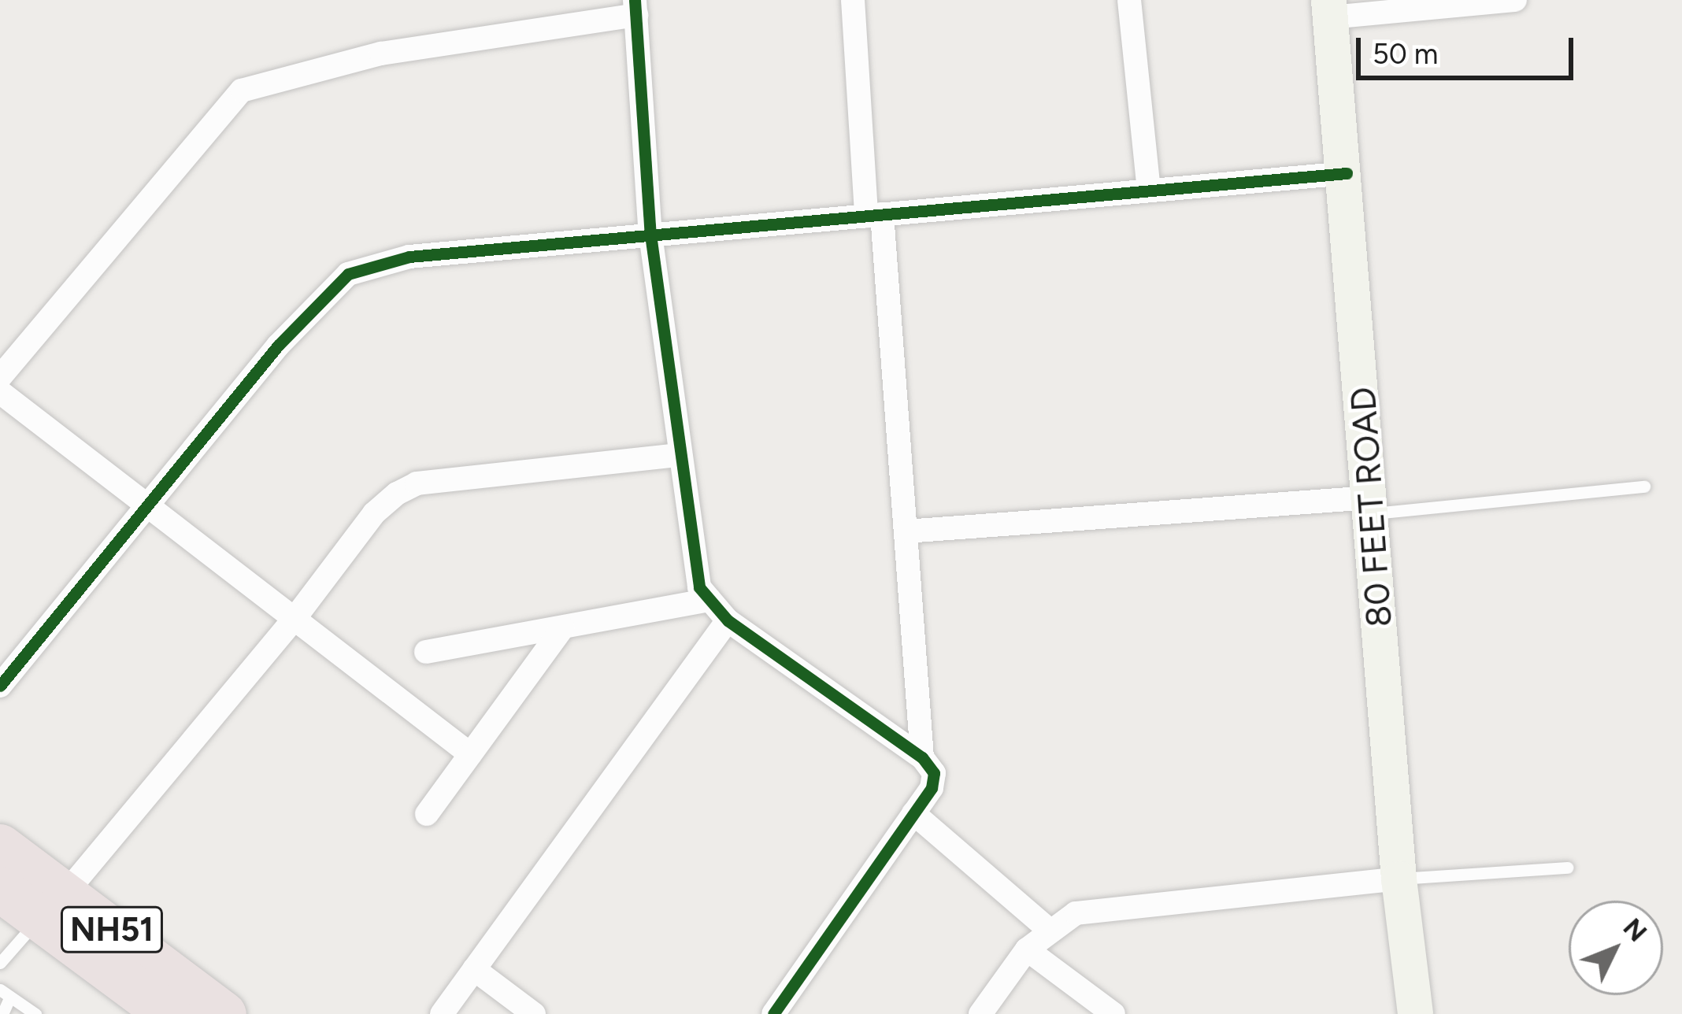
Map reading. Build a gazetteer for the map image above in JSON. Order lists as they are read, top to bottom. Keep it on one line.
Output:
{"streets":{"highway":["NH51"],"main road":["80 FEET ROAD"]},"scale_bar":"50 m","north":"top right"}
